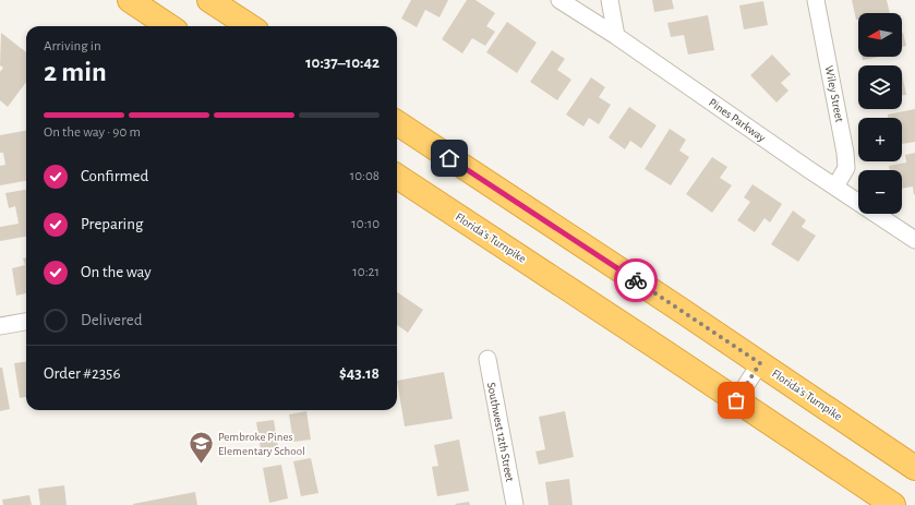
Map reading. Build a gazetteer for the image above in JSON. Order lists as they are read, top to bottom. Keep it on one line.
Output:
{"streets":{"highway":["Florida's Turnpike"],"street":["Wiley Street","Pines Parkway","Southwest 12th Street"]},"crossings":[["Wiley Street","Pines Parkway"]],"places":{"school or university":["Pembroke Pines Elementary School"]},"north":"left","page":{"map_buttons":["+","−"],"heading":["2 min","Arriving in","10:37–10:42"],"panel":["Order #2356","$43.18"],"bar":"On the way · 90 m","list":[["Confirmed","10:08"],["Preparing","10:10"],["On the way","10:21"],"Delivered"]}}
